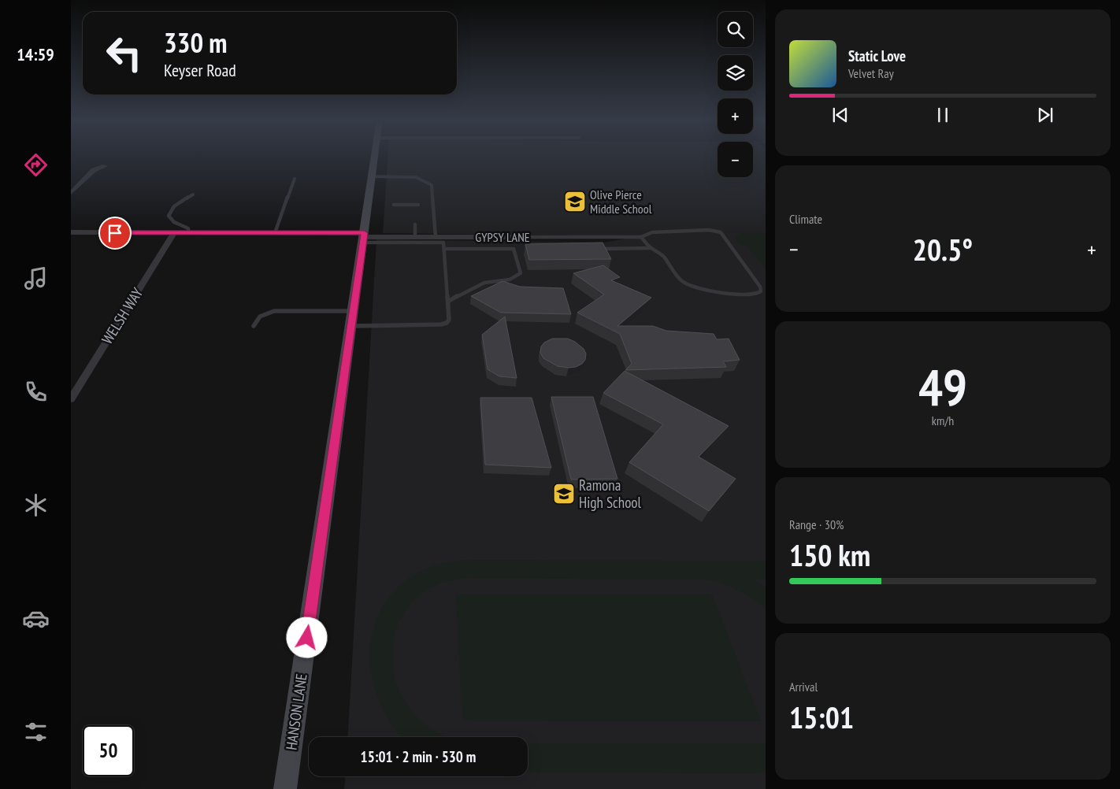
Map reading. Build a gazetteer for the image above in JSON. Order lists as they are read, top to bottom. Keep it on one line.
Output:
{"streets":{"main road":["HANSON LANE"],"street":["GYPSY LANE","WELSH WAY"]},"crossings":[["GYPSY LANE","WELSH WAY"],["GYPSY LANE","HANSON LANE"]],"places":{"school or university":["Olive Pierce Middle School","Ramona High School"]},"page":{"tabs":"14:59","map_buttons":["+","−"],"turn":["330 m","Keyser Road"],"song":["Static Love","Velvet Ray"],"tile":["Climate",["49","km/h"],["Range · 30%","150 km"],["Arrival","15:01"]],"heat":["−","20.5°","+"],"limit":"50","trip":"15:01 · 2 min · 530 m"}}
